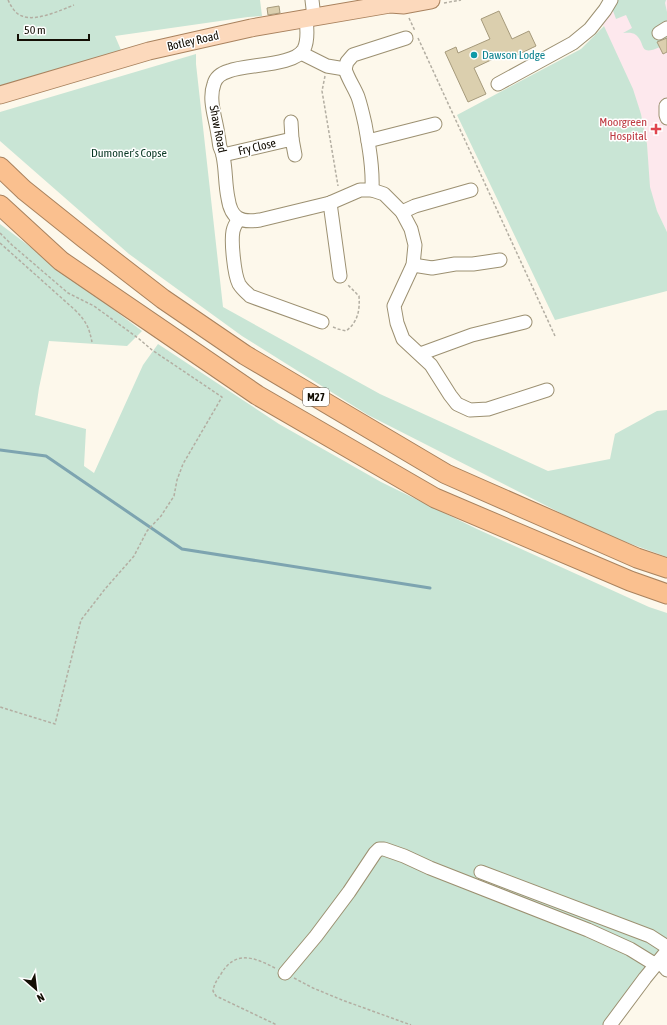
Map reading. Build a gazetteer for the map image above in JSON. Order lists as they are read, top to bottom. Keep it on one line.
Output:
{"streets":{"highway":["M27"],"main road":["Botley Road"],"street":["Shaw Road","Fry Close"]},"crossings":[["Shaw Road","Fry Close"]],"parks":["Dumoner's Copse"],"places":{"other":["Dawson Lodge"],"health":["Moorgreen Hospital"]},"scale_bar":"50 m","north":"bottom right"}
